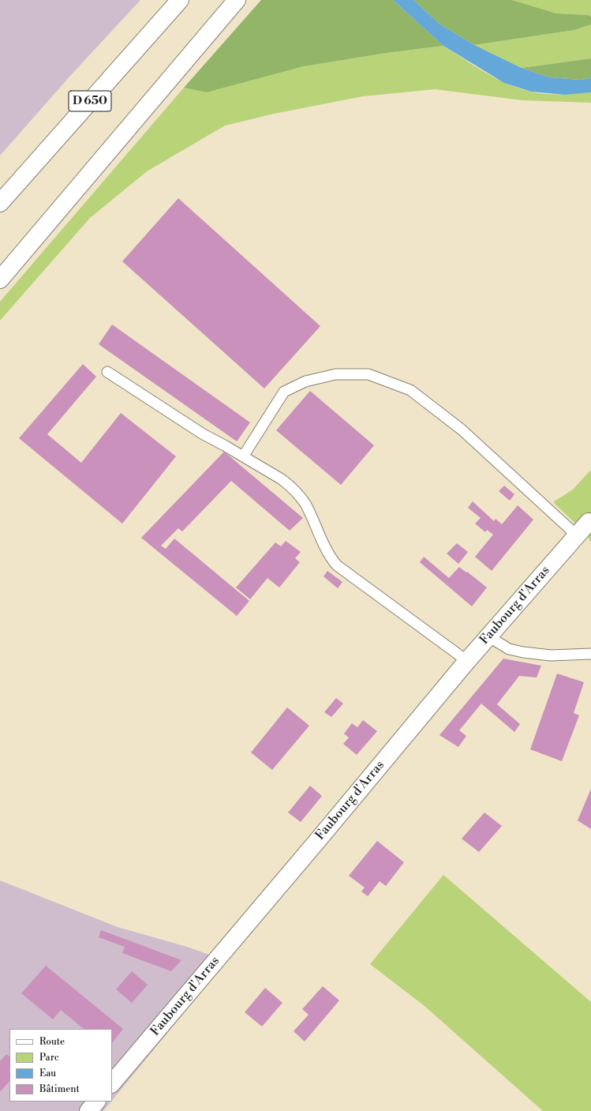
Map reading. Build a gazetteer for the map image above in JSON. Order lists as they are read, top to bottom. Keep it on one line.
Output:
{"streets":{"street":["D 650","Faubourg d'Arras"]},"legend":["Route","Parc","Eau","Bâtiment"]}
